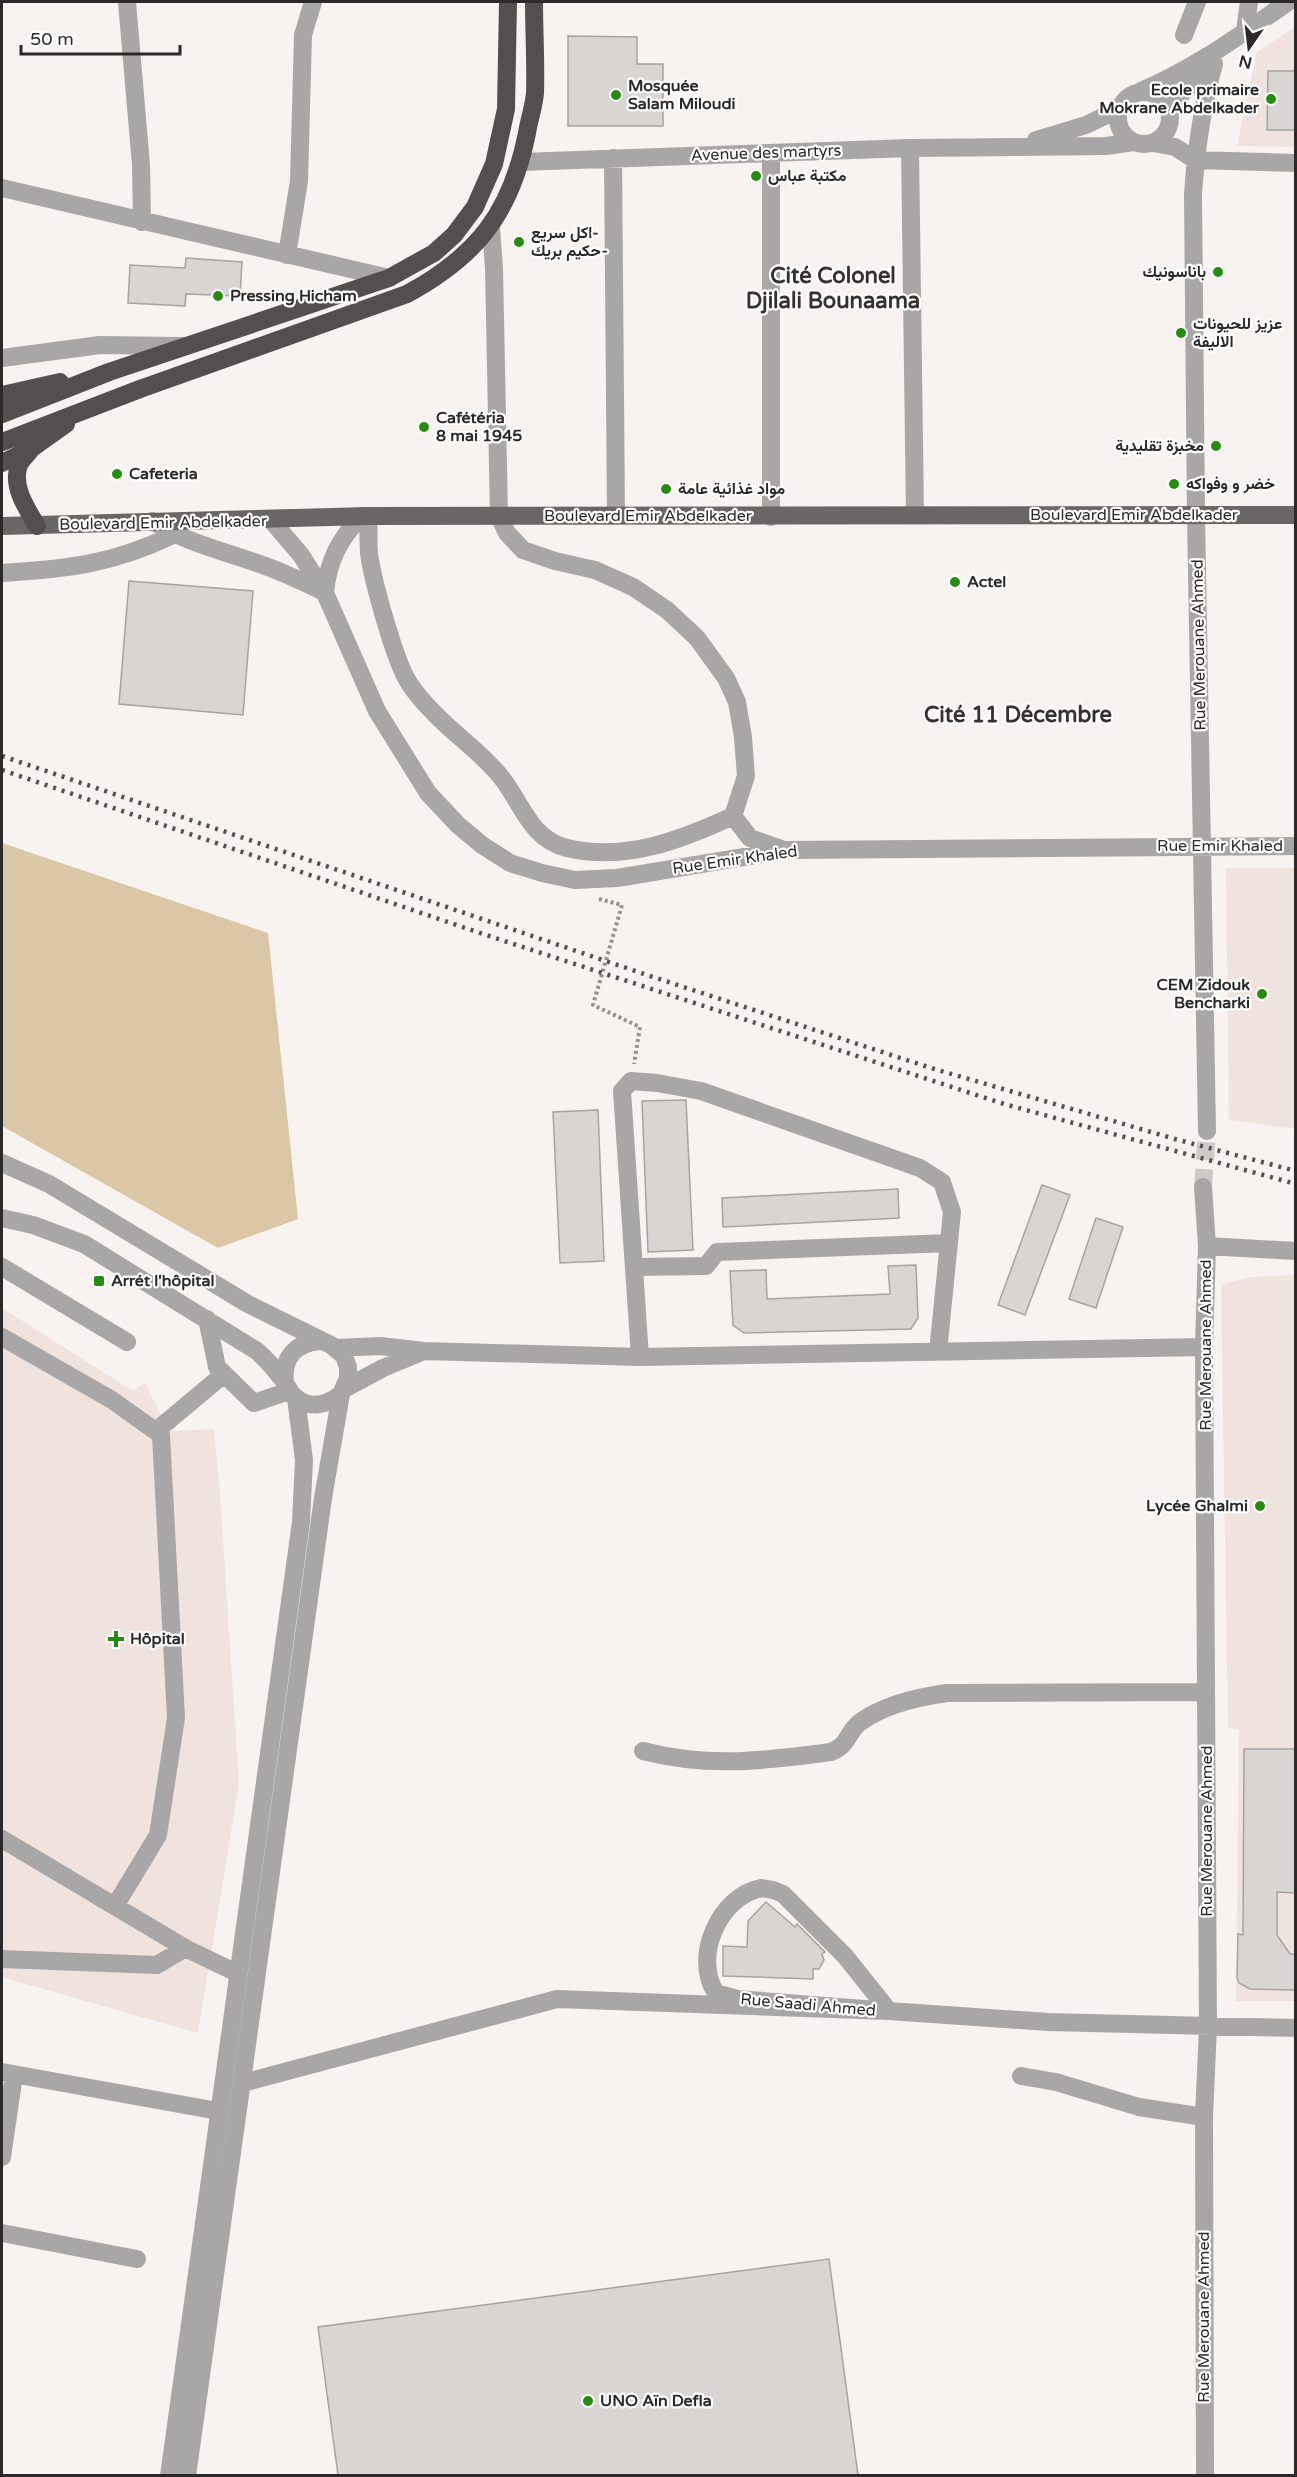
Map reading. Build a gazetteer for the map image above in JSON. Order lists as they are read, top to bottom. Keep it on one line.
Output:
{"streets":{"main road":["Boulevard Emir Abdelkader"],"street":["Avenue des martyrs","Rue Merouane Ahmed","Rue Emir Khaled","Rue Saadi Ahmed"]},"crossings":[["Boulevard Emir Abdelkader","Rue Merouane Ahmed"],["Boulevard Emir Abdelkader","Rue Emir Khaled"],["Rue Merouane Ahmed","Rue Emir Khaled"],["Rue Merouane Ahmed","Rue Saadi Ahmed"]],"districts":["Cité Colonel Djilali Bounaama","Cité 11 Décembre"],"places":{"other":["Mosquée Salam Miloudi","Ecole primaire Mokrane Abdelkader","مكتبة عباس","اكل سريع- حكيم بريك-","باناسونيك","Pressing Hicham","عزيز للحيونات الاليفة","Cafétéria 8 mai 1945","مخبزة تقليدية","Cafeteria","خضر و وفواكه","مواد غذائية عامة","Actel","CEM Zidouk Bencharki","Lycée Ghalmi","UNO Aïn Defla"],"transit":["Arrét l'hôpital"],"health":["Hôpital"]},"scale_bar":"50 m","north":"bottom"}
